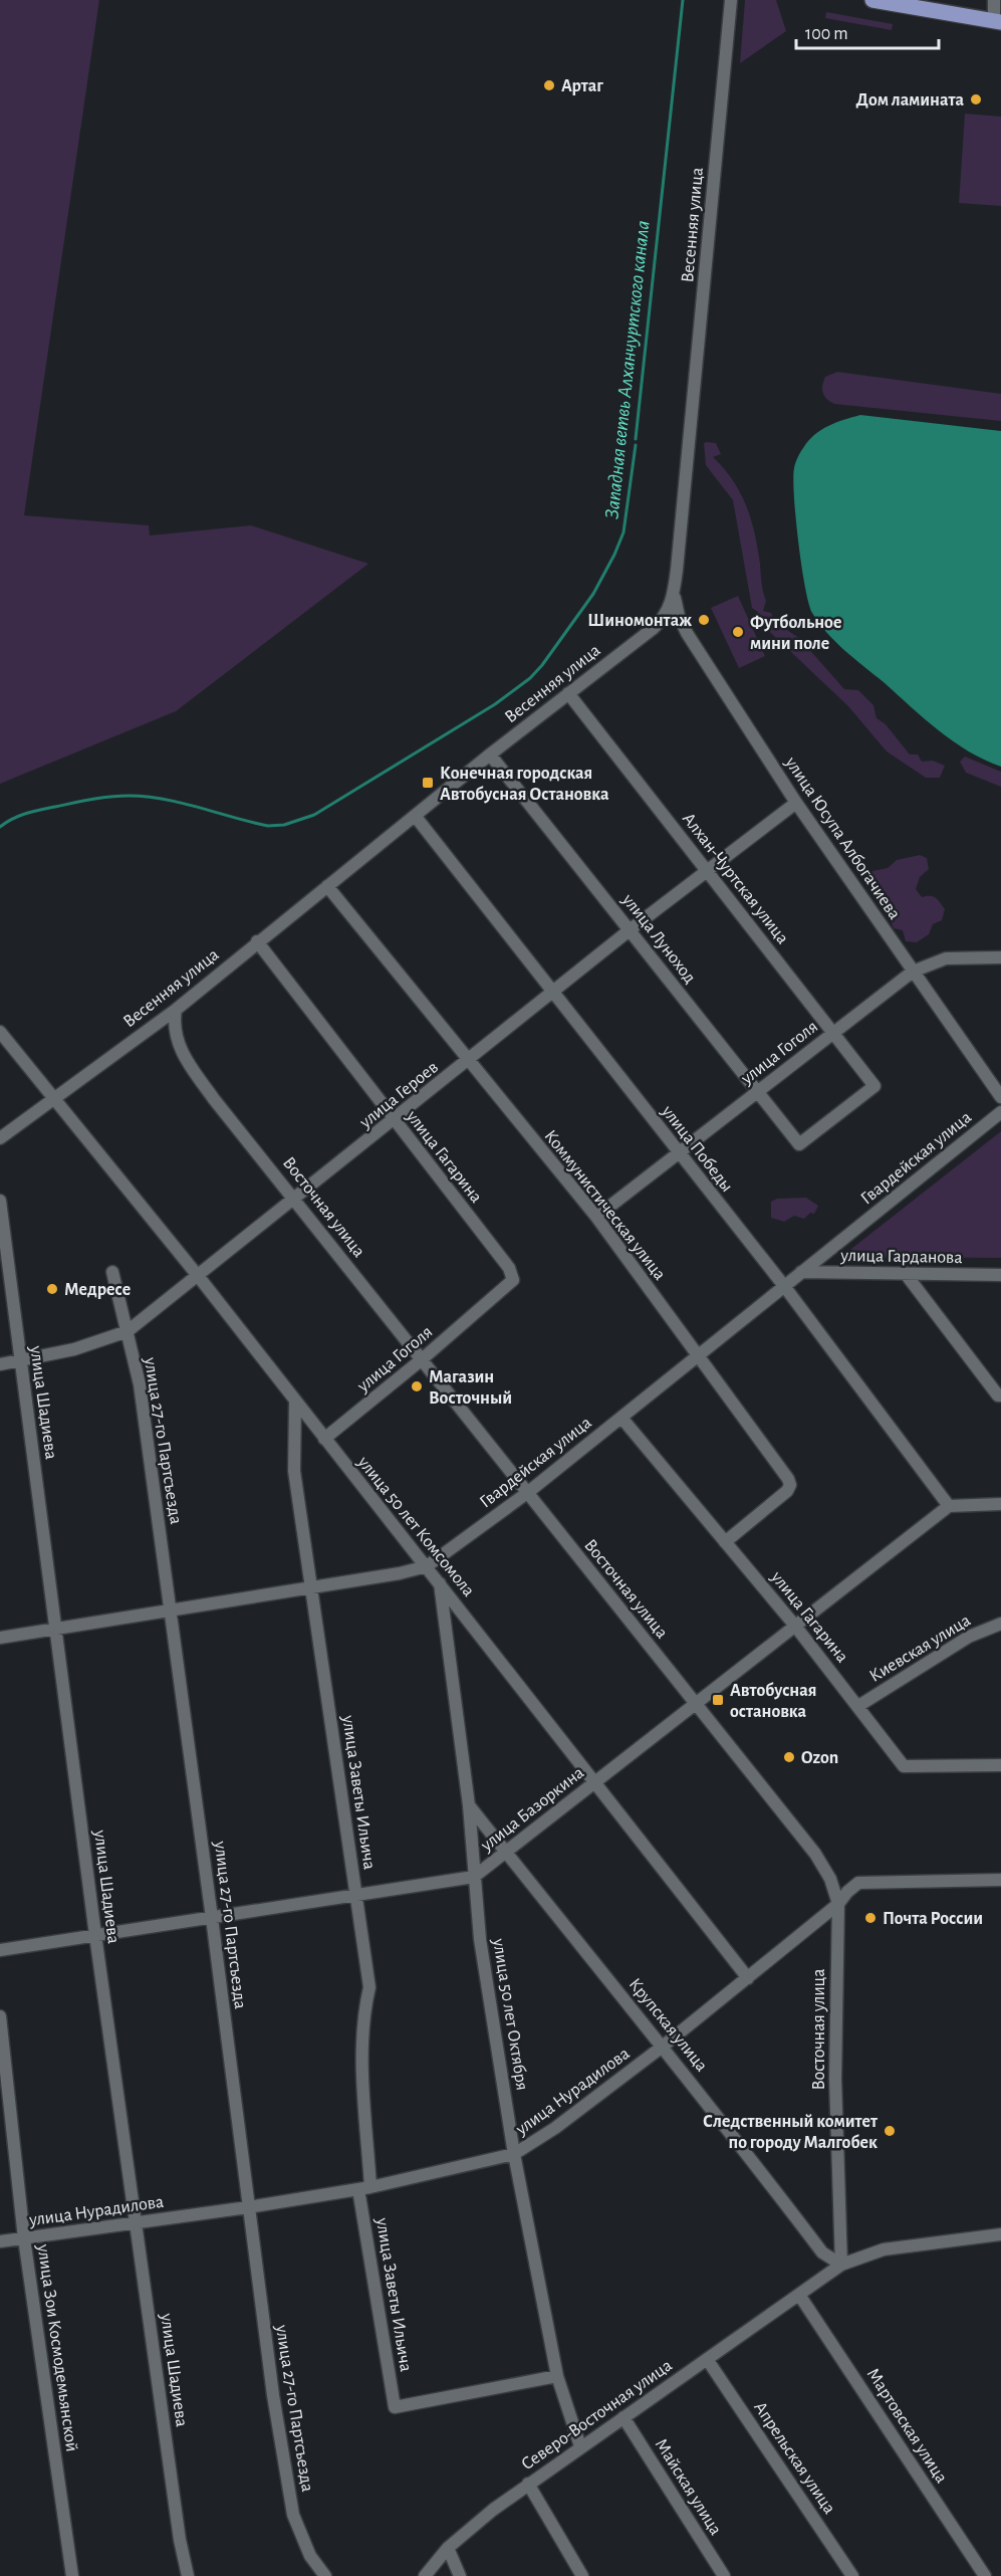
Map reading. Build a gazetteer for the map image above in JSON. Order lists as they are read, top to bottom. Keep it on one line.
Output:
{"streets":{"street":["Весенняя улица","улица Юсупа Албогачиева","Алхан-Чуртская улица","улица Луноход","улица Гоголя","улица Героев","улица Победы","улица Гагарина","Гвардейская улица","Коммунистическая улица","Восточная улица","улица Гарданова","улица Шадиева","улица 27-го Партсъезда","улица 50 лет Комсомола","Киевская улица","улица Заветы Ильича","улица Базоркина","улица 50 лет Октября","Крупская улица","улица Нурадилова","улица Зои Космодемьянской","Северо-Восточная улица","Мартовская улица","Апрельская улица","Майская улица"]},"crossings":[["Весенняя улица","улица Юсупа Албогачиева"],["Весенняя улица","Алхан-Чуртская улица"],["Весенняя улица","улица Луноход"],["Весенняя улица","улица Победы"],["Весенняя улица","улица Гагарина"],["Весенняя улица","Коммунистическая улица"],["Весенняя улица","Восточная улица"],["Весенняя улица","улица 50 лет Комсомола"],["улица Юсупа Албогачиева","улица Гоголя"],["улица Юсупа Албогачиева","улица Героев"],["Алхан-Чуртская улица","улица Луноход"],["Алхан-Чуртская улица","улица Гоголя"],["Алхан-Чуртская улица","улица Героев"],["улица Луноход","улица Гоголя"],["улица Луноход","улица Героев"],["улица Гоголя","улица Победы"],["улица Гоголя","улица Гагарина"],["улица Гоголя","Коммунистическая улица"],["улица Гоголя","Восточная улица"],["улица Гоголя","улица 50 лет Комсомола"],["улица Героев","улица Победы"],["улица Героев","улица Гагарина"],["улица Героев","Коммунистическая улица"],["улица Героев","Восточная улица"],["улица Героев","улица Шадиева"],["улица Героев","улица 27-го Партсъезда"],["улица Героев","улица 50 лет Комсомола"],["улица Победы","Гвардейская улица"],["улица Победы","улица Базоркина"],["улица Гагарина","Гвардейская улица"],["улица Гагарина","Коммунистическая улица"],["улица Гагарина","Киевская улица"],["улица Гагарина","улица Базоркина"],["Гвардейская улица","Коммунистическая улица"],["Гвардейская улица","Восточная улица"],["Гвардейская улица","улица Гарданова"],["Гвардейская улица","улица Шадиева"],["Гвардейская улица","улица 27-го Партсъезда"],["Гвардейская улица","улица 50 лет Комсомола"],["Гвардейская улица","улица Заветы Ильича"],["Восточная улица","улица Базоркина"],["Восточная улица","Крупская улица"],["Восточная улица","улица Нурадилова"],["Восточная улица","Северо-Восточная улица"],["улица Шадиева","улица Базоркина"],["улица Шадиева","улица Нурадилова"],["улица 27-го Партсъезда","улица Базоркина"],["улица 27-го Партсъезда","улица Нурадилова"],["улица 50 лет Комсомола","улица Заветы Ильича"],["улица 50 лет Комсомола","улица Базоркина"],["улица 50 лет Комсомола","улица 50 лет Октября"],["улица 50 лет Комсомола","улица Нурадилова"],["улица Заветы Ильича","улица Базоркина"],["улица Заветы Ильича","улица 50 лет Октября"],["улица Заветы Ильича","улица Нурадилова"],["улица Базоркина","улица 50 лет Октября"],["улица Базоркина","Крупская улица"],["улица 50 лет Октября","Крупская улица"],["улица 50 лет Октября","улица Нурадилова"],["улица 50 лет Октября","Северо-Восточная улица"],["Крупская улица","улица Нурадилова"],["Крупская улица","Северо-Восточная улица"],["улица Нурадилова","улица Зои Космодемьянской"],["Северо-Восточная улица","Мартовская улица"],["Северо-Восточная улица","Апрельская улица"],["Северо-Восточная улица","Майская улица"]],"water":["Западная ветвь Алханчуртского канала"],"places":{"other":["Артаг","Дом ламината","Шиномонтаж","Футбольное мини поле","Медресе","Магазин Восточный","Ozon","Почта России","Следственный комитет по городу Малгобек"],"transit":["Конечная городская Автобусная Остановка","Автобусная остановка"]},"scale_bar":"100 m"}
